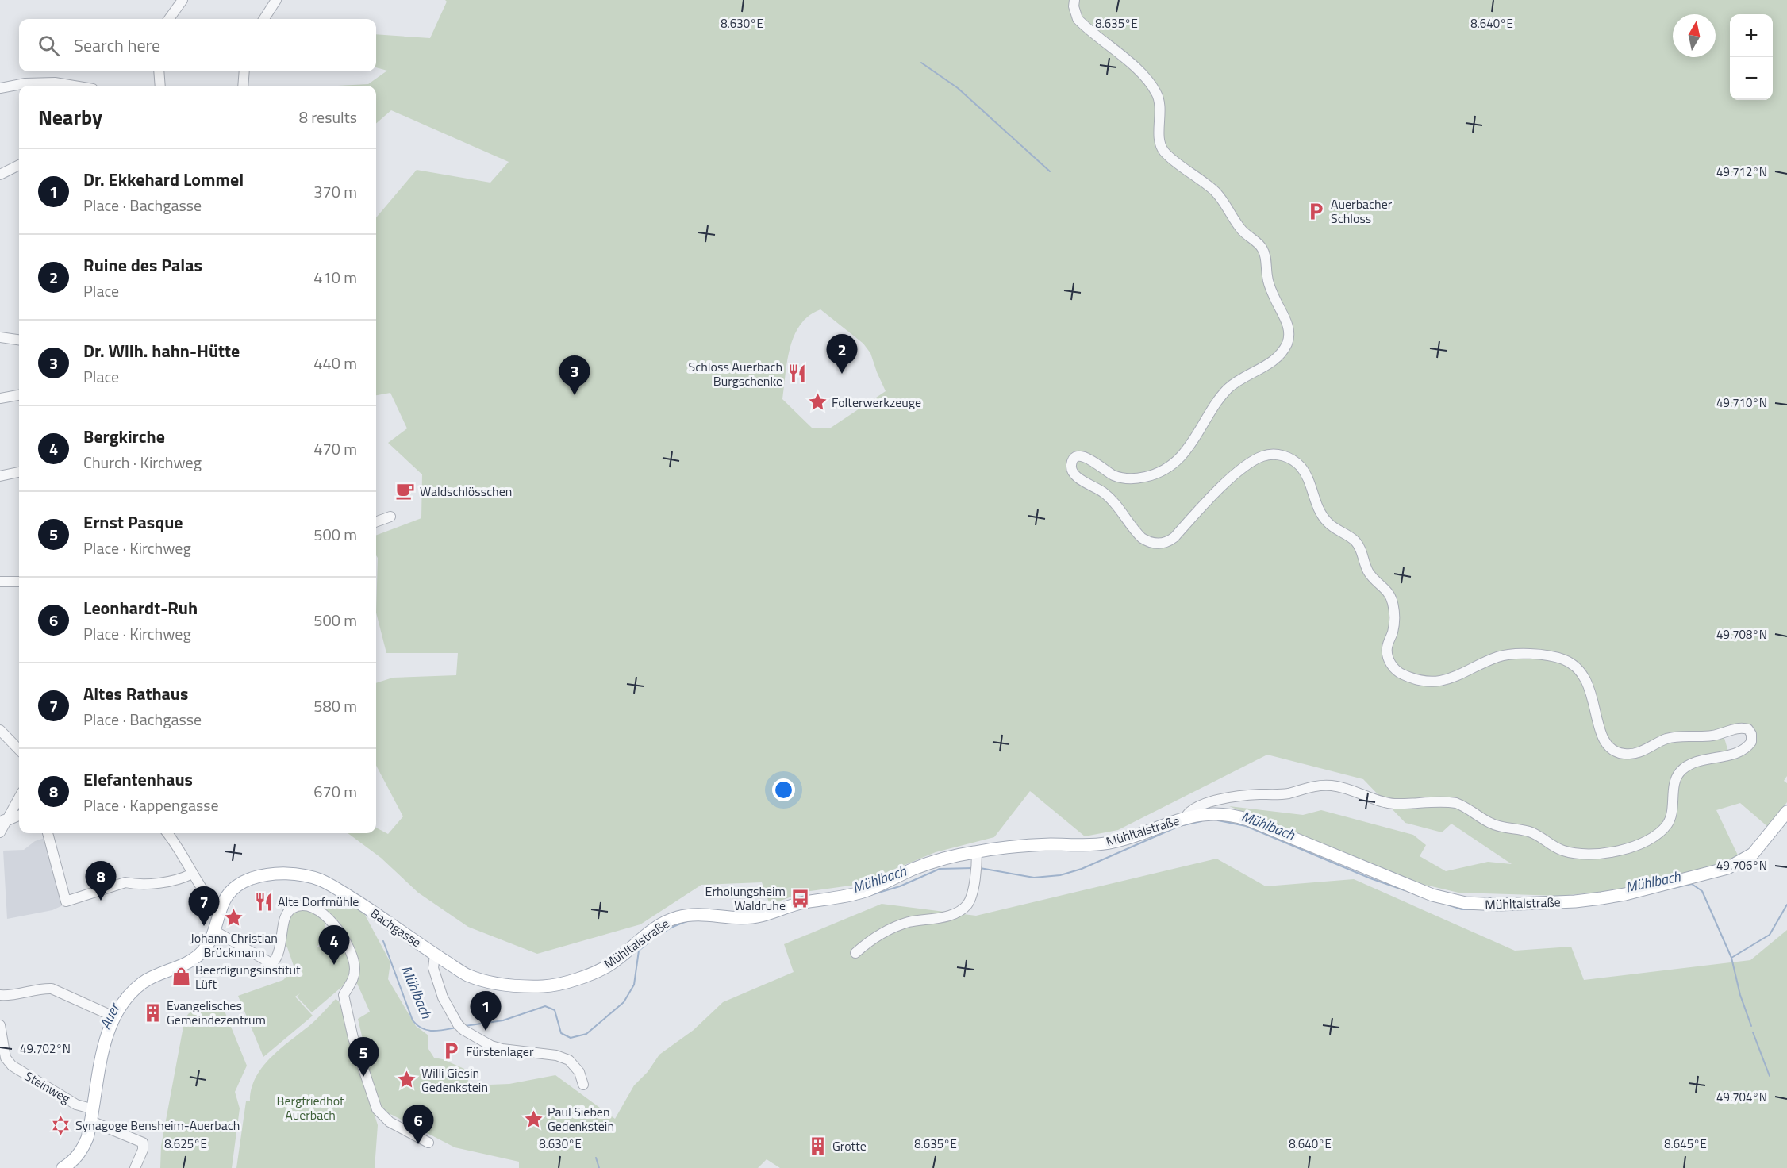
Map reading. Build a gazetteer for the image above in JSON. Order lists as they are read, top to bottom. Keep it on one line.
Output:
{"streets":{"main road":["Mühltalstraße","Bachgasse"],"street":["Steinweg"]},"crossings":[["Mühltalstraße","Bachgasse"],["Bachgasse","Steinweg"]],"water":["Mühlbach","Auer"],"parks":["Bergfriedhof Auerbach"],"places":{"parking":["Auerbacher Schloss","Fürstenlager"],"restaurant":["Schloss Auerbach Burgschenke","Alte Dorfmühle"],"place":["Folterwerkzeuge","Johann Christian Brückmann","Willi Giesin Gedenkstein","Paul Sieben Gedenkstein"],"cafe":["Waldschlösschen"],"bus stop":["Erholungsheim Waldruhe"],"shop":["Beerdigungsinstitut Lüft"],"building":["Evangelisches Gemeindezentrum","Grotte"],"synagogue":["Synagoge Bensheim-Auerbach"]},"north":"top","page":{"map_buttons":["+","−"],"search":"Search here","heading":["Nearby","8 results"],"list":[{"mark":"1","name":"Dr. Ekkehard Lommel","note":"Place · Bachgasse","value":"370 m"},{"mark":"2","name":"Ruine des Palas","note":"Place","value":"410 m"},{"mark":"3","name":"Dr. Wilh. hahn-Hütte","note":"Place","value":"440 m"},{"mark":"4","name":"Bergkirche","note":"Church · Kirchweg","value":"470 m"},{"mark":"5","name":"Ernst Pasque","note":"Place · Kirchweg","value":"500 m"},{"mark":"6","name":"Leonhardt-Ruh","note":"Place · Kirchweg","value":"500 m"},{"mark":"7","name":"Altes Rathaus","note":"Place · Bachgasse","value":"580 m"},{"mark":"8","name":"Elefantenhaus","note":"Place · Kappengasse","value":"670 m"}],"pins":["2","3","8","7","4","1","5","6"]},"coordinates":["8.630°E","8.635°E","8.640°E","49.712°N","49.710°N","49.708°N","49.706°N","49.702°N","49.704°N","8.625°E","8.645°E"]}
